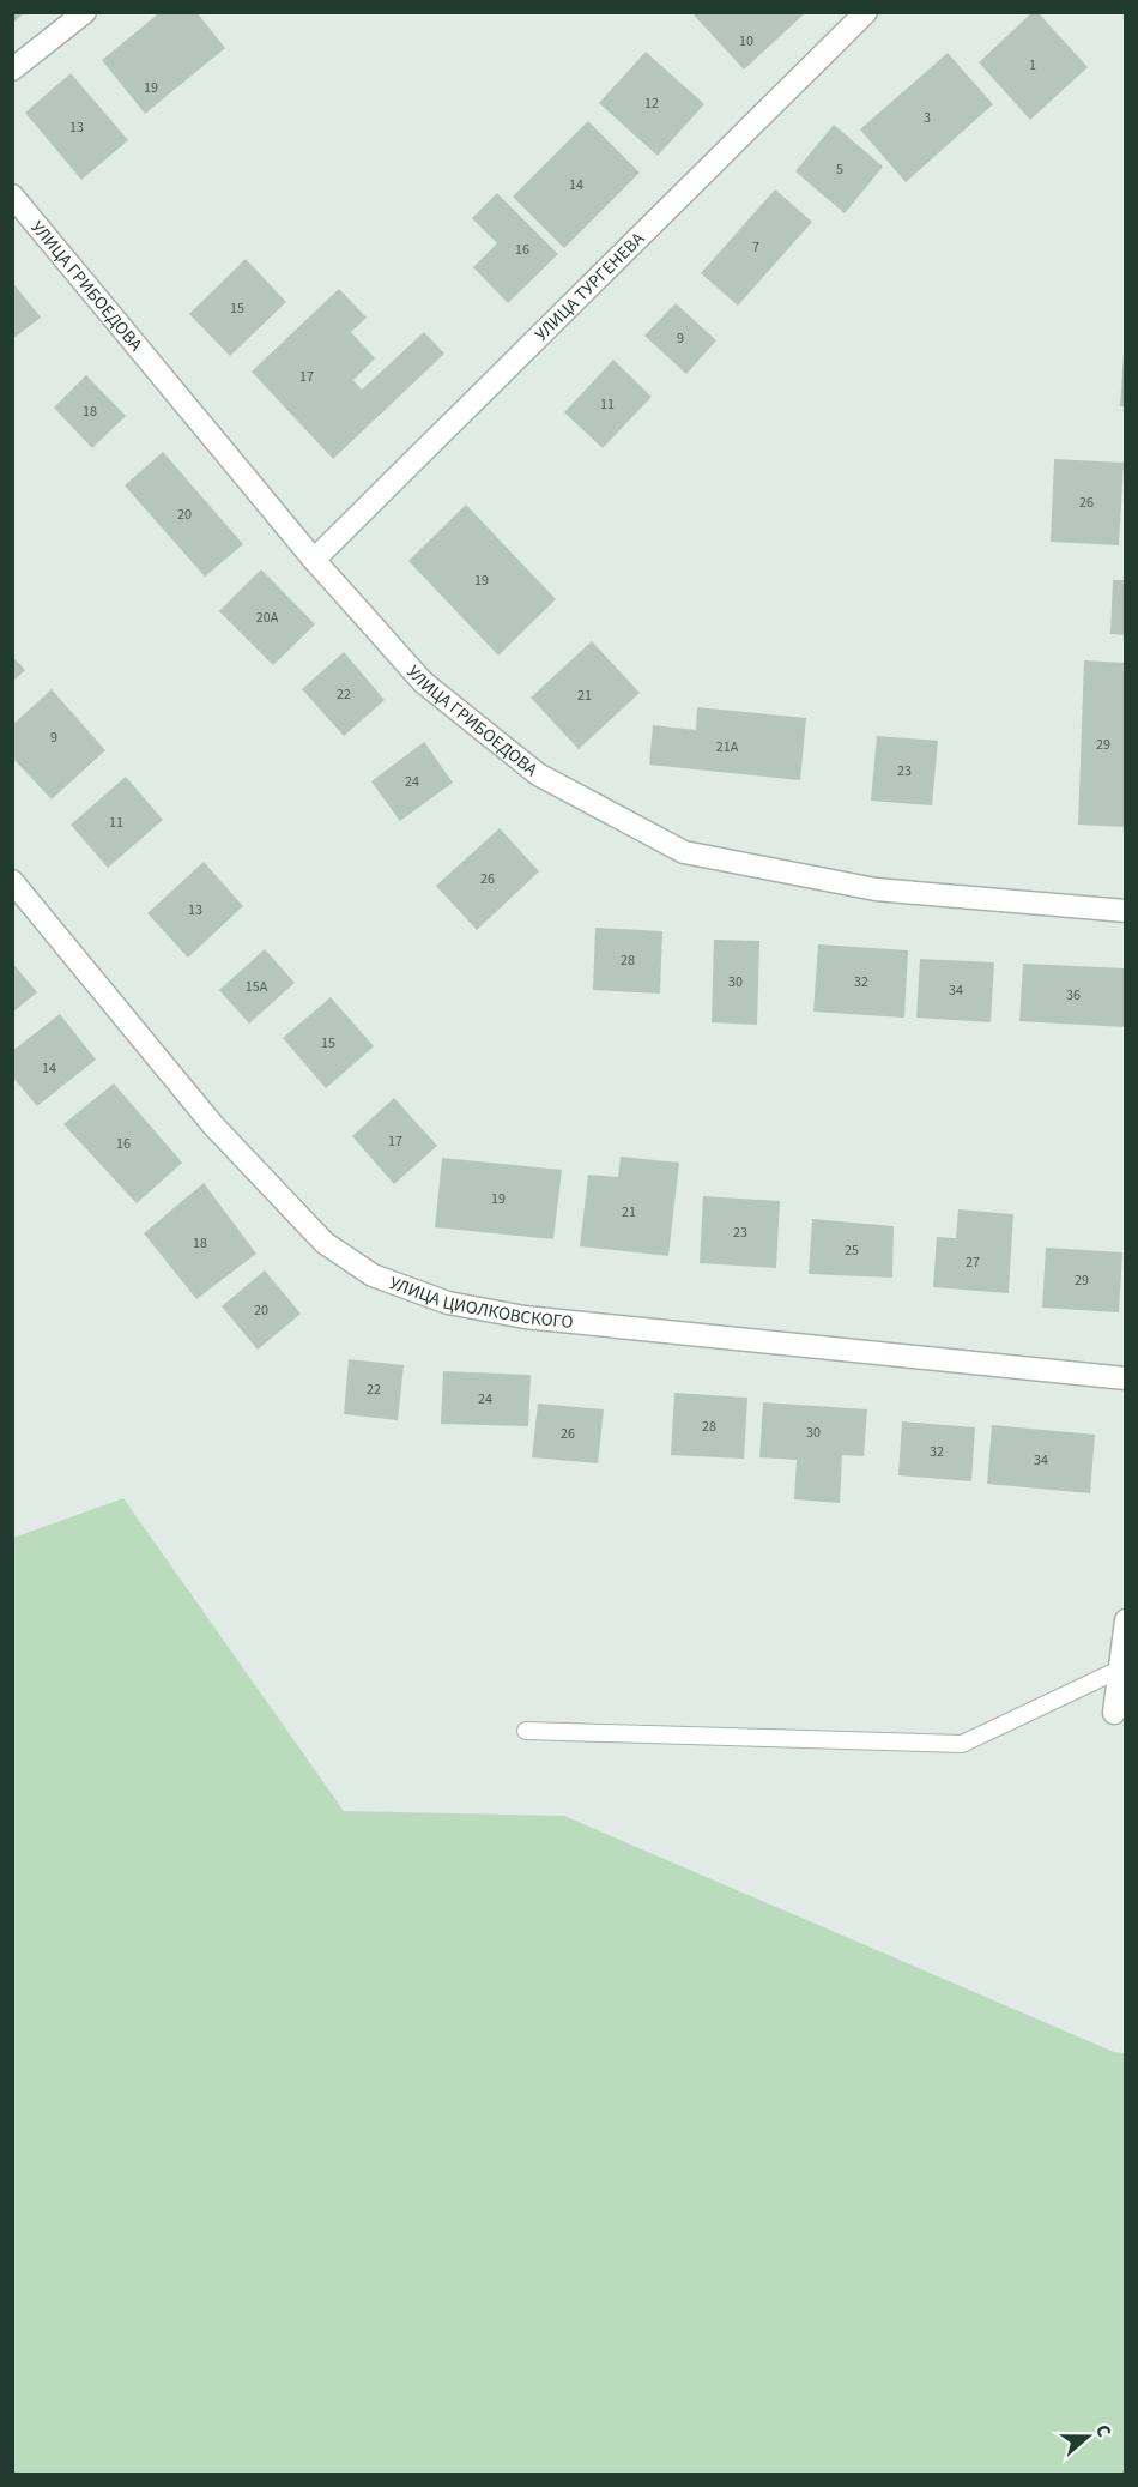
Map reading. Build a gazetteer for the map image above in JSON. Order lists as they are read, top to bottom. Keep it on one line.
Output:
{"streets":{"street":["УЛИЦА ГРИБОЕДОВА","УЛИЦА ТУРГЕНЕВА","УЛИЦА ЦИОЛКОВСКОГО"]},"crossings":[["УЛИЦА ГРИБОЕДОВА","УЛИЦА ТУРГЕНЕВА"]],"house_numbers":["10","1","19","12","3","13","5","14","7","16","15","9","17","11","18","26","20","19","20А","22","21","9","29","21А","23","24","11","26","13","28","30","32","15А","34","36","15","14","17","16","19","21","23","18","25","27","29","20","22","24","28","30","26","32","34"],"north":"right"}
